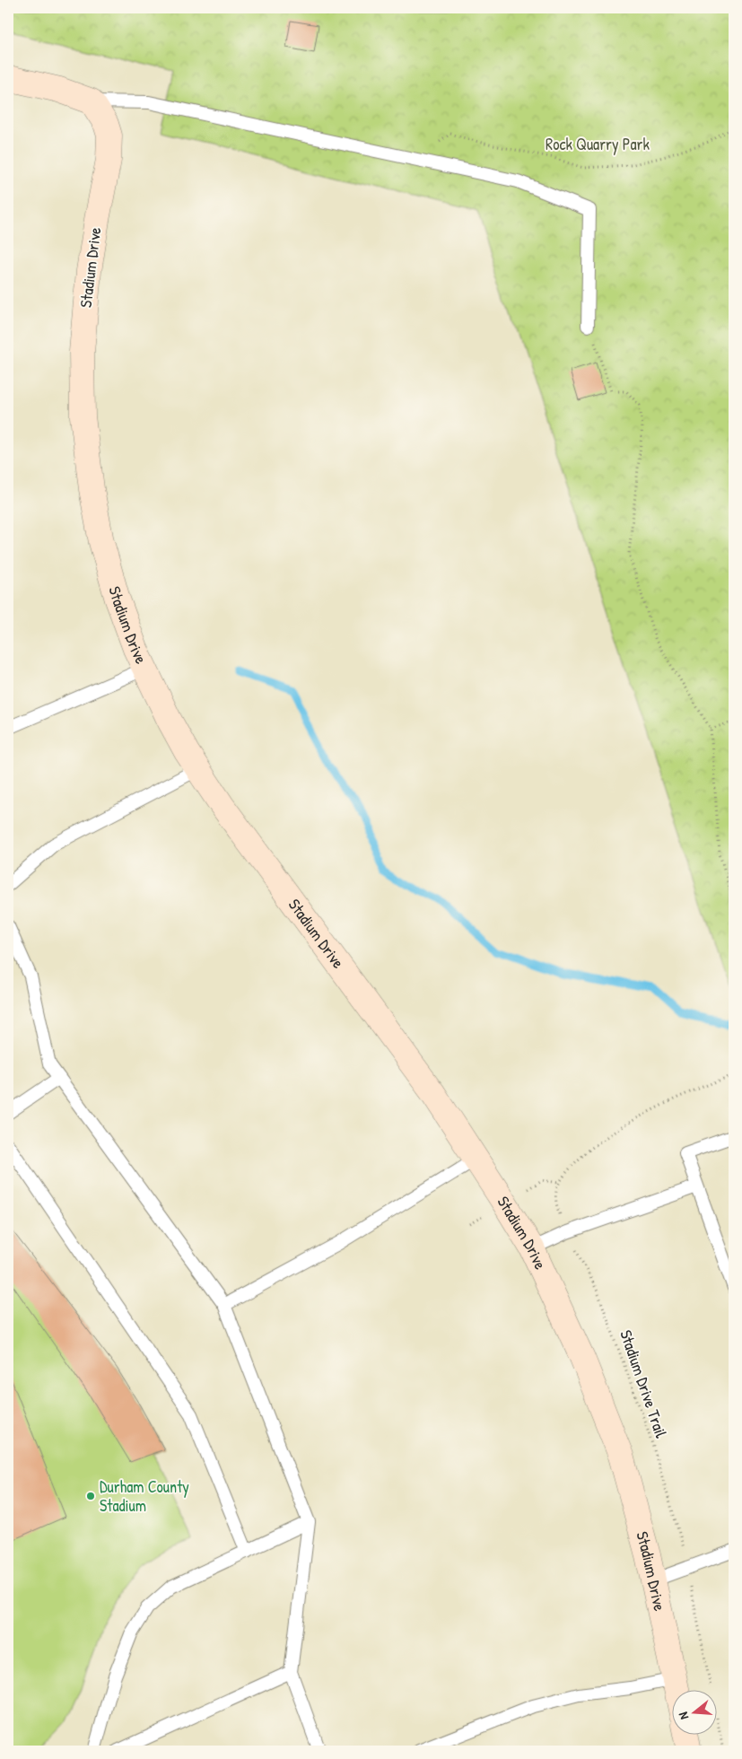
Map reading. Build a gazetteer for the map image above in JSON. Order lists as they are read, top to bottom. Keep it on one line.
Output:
{"streets":{"street":["Stadium Drive"],"path":["Stadium Drive Trail"]},"parks":["Rock Quarry Park"],"places":["Durham County Stadium"],"north":"left"}
